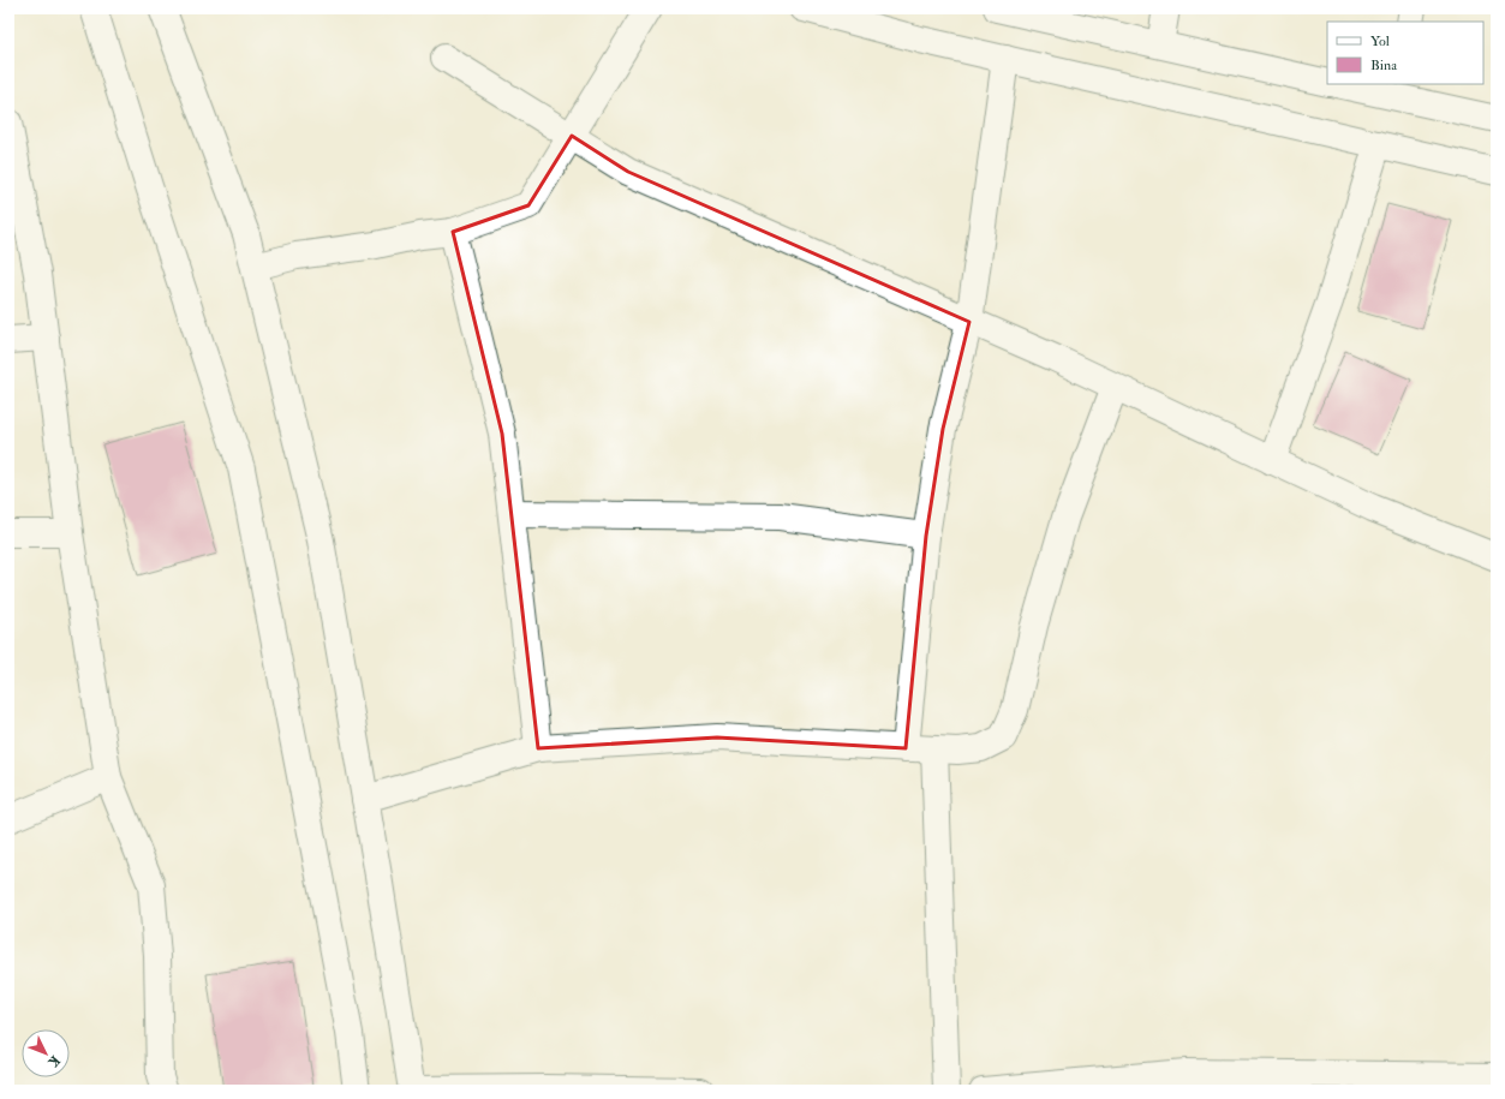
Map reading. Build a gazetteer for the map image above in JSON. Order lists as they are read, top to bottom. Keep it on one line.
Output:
{"legend":["Yol","Bina"],"north":"bottom right"}
